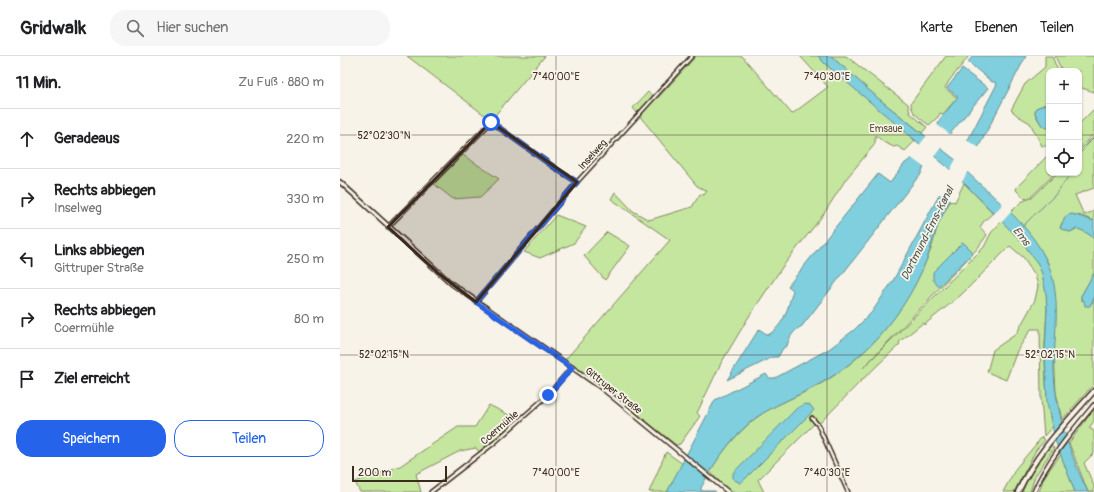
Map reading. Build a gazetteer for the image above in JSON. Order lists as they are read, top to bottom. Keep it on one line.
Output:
{"streets":{"street":["Inselweg","Gittruper Straße","Coermühle"]},"crossings":[["Inselweg","Gittruper Straße"],["Gittruper Straße","Coermühle"]],"water":["Dortmund-Ems-Kanal","Ems"],"parks":["Emsaue"],"scale_bar":"200 m","page":{"header":"Gridwalk","search":"Hier suchen","nav":["Karte","Ebenen","Teilen"],"heading":["11 Min.","Zu Fuß · 880 m"],"map_buttons":["+","−"],"list":[["Geradeaus","220 m"],["Rechts abbiegen","Inselweg","330 m"],["Links abbiegen","Gittruper Straße","250 m"],["Rechts abbiegen","Coermühle","80 m"],"Ziel erreicht"],"buttons":["Speichern","Teilen"],"scale":"200 m"},"coordinates":["7°40'00\"E","7°40'30\"E","52°02'30\"N","52°02'15\"N"]}
